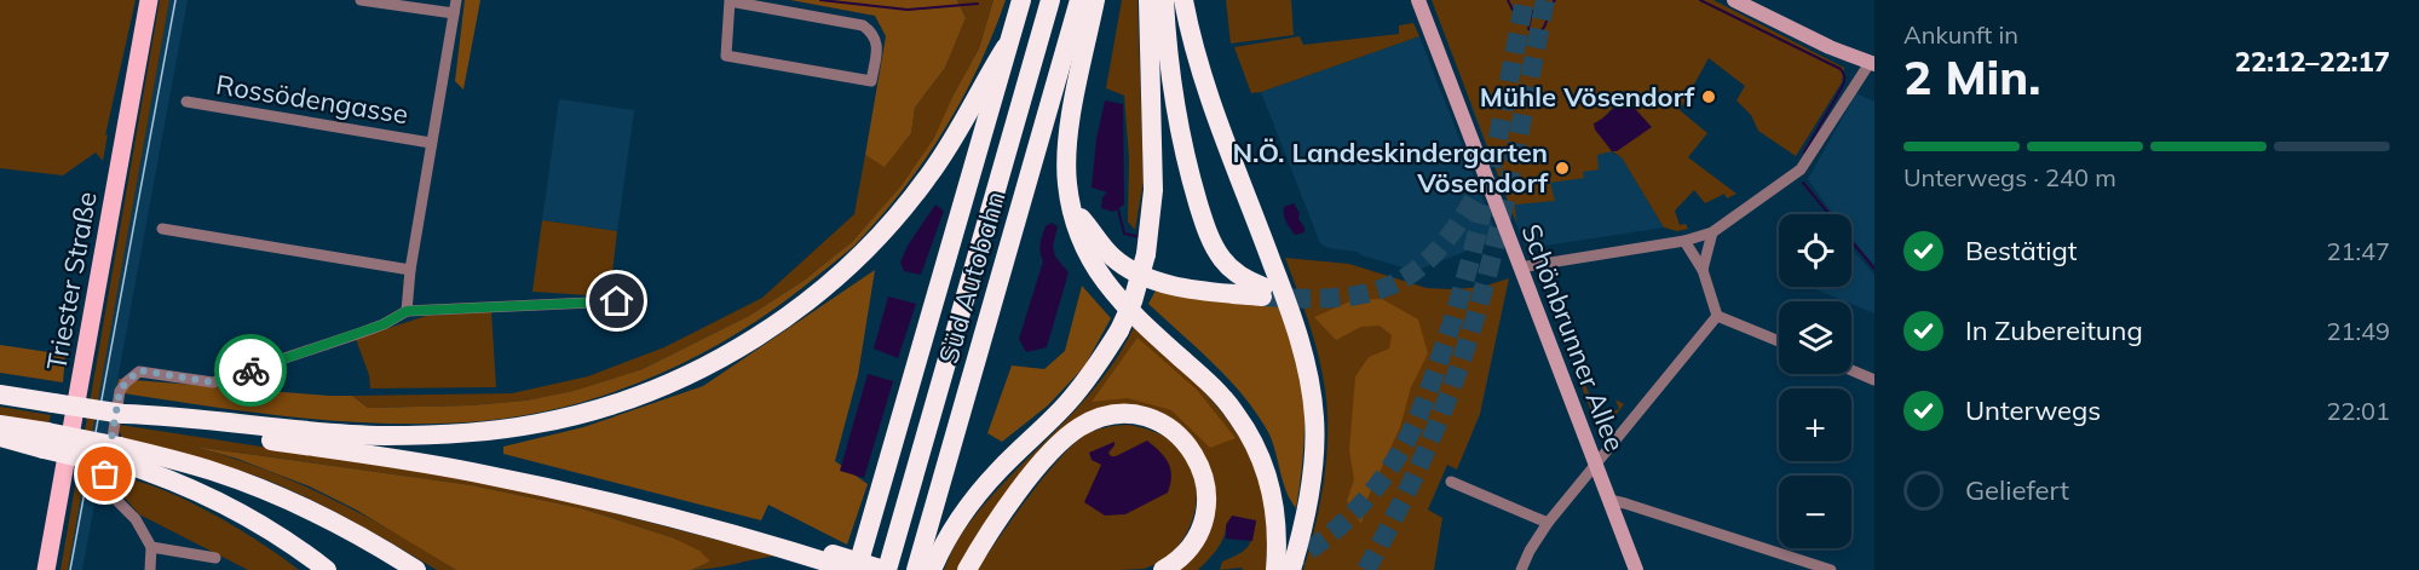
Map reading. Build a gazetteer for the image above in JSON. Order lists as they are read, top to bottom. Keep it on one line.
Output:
{"streets":{"highway":["Süd Autobahn"],"main road":["Triester Straße","Schönbrunner Allee"],"street":["Rossödengasse"]},"places":["Mühle Vösendorf","N.Ö. Landeskindergarten Vösendorf"],"page":{"heading":["2 Min.","Ankunft in","22:12–22:17"],"bar":"Unterwegs · 240 m","list":[["Bestätigt","21:47"],["In Zubereitung","21:49"],["Unterwegs","22:01"],"Geliefert"],"map_buttons":["+","−"]}}
